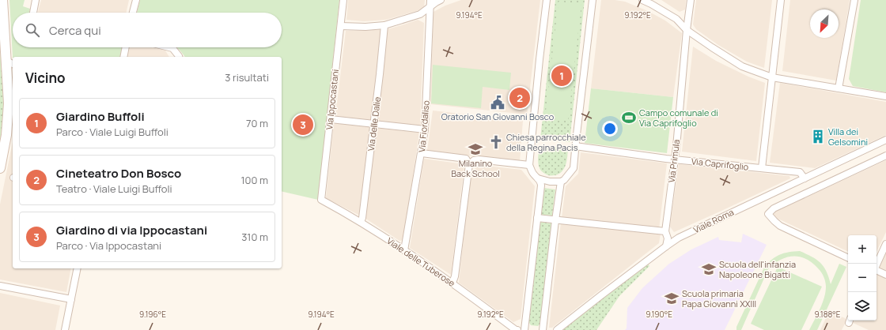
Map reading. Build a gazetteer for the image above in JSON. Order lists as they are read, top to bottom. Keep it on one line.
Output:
{"streets":{"street":["Via Ippocastani","Via delle Dalie","Via Fiordaliso","Via Primula","Via Caprifoglio","Viale Roma","Viale delle Tuberose"]},"crossings":[["Via Ippocastani","Viale delle Tuberose"],["Via delle Dalie","Viale delle Tuberose"],["Via Fiordaliso","Viale delle Tuberose"],["Via Primula","Via Caprifoglio"],["Via Primula","Viale Roma"],["Via Caprifoglio","Viale Roma"]],"places":{"public building":["Oratorio San Giovanni Bosco"],"sports":["Campo comunale di Via Caprifoglio"],"building":["Villa dei Gelsomini"],"church":["Chiesa parrocchiale della Regina Pacis"],"school or university":["Milanino Back School","Scuola dell'infanzia Napoleone Bigatti","Scuola primaria Papa Giovanni XXIII"]},"north":"bottom left","page":{"search":"Cerca qui","heading":["Vicino","3 risultati"],"pins":["1","2","3"],"list":[{"mark":"1","name":"Giardino Buffoli","note":"Parco · Viale Luigi Buffoli","value":"70 m"},{"mark":"2","name":"Cineteatro Don Bosco","note":"Teatro · Viale Luigi Buffoli","value":"100 m"},{"mark":"3","name":"Giardino di via Ippocastani","note":"Parco · Via Ippocastani","value":"310 m"}],"map_buttons":["+","−"]},"coordinates":["9.194°E","9.192°E","9.196°E","9.190°E","9.188°E"]}
